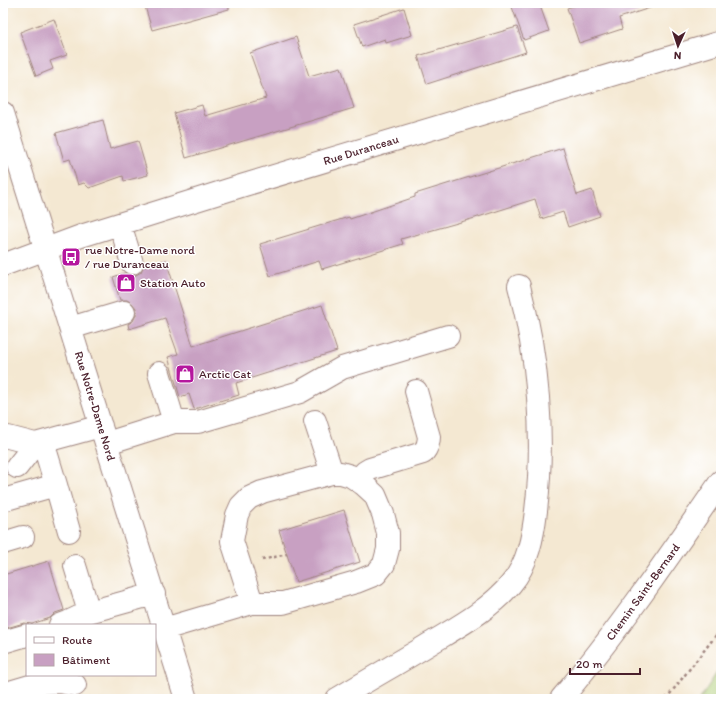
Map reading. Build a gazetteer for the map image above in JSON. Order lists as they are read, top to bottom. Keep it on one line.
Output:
{"streets":{"street":["Rue Duranceau","Rue Notre-Dame Nord","Chemin Saint-Bernard"]},"crossings":[["Rue Duranceau","Rue Notre-Dame Nord"]],"places":{"bus stop":["rue Notre-Dame nord / rue Duranceau"],"shop":["Station Auto","Arctic Cat"]},"legend":["Route","Bâtiment"],"scale_bar":"20 m","north":"bottom"}
